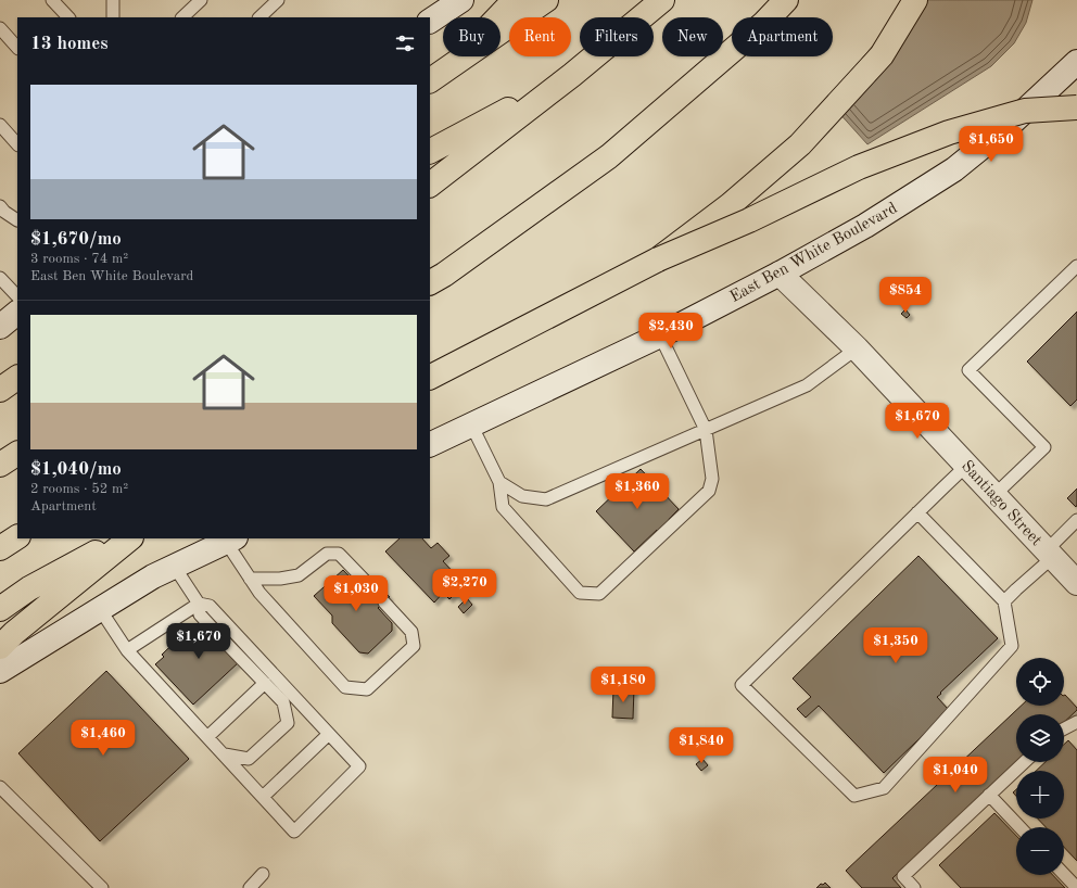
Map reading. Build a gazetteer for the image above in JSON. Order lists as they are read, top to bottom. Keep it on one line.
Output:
{"streets":{"main road":["East Ben White Boulevard","Santiago Street"]},"crossings":[["East Ben White Boulevard","Santiago Street"]],"page":{"chip":["Buy","Rent","Filters","New","Apartment"],"heading":"13 homes","list":[{"name":"$1,670/mo","note":"3 rooms · 74 m² · East Ben White Boulevard"},{"name":"$1,040/mo","note":"2 rooms · 52 m² · Apartment"}],"price":["$1,650","$854","$2,430","$1,670","$1,360","$2,270","$1,030","$1,670","$1,350","$1,180","$1,460","$1,840","$1,040"],"map_buttons":["+","−"]}}
